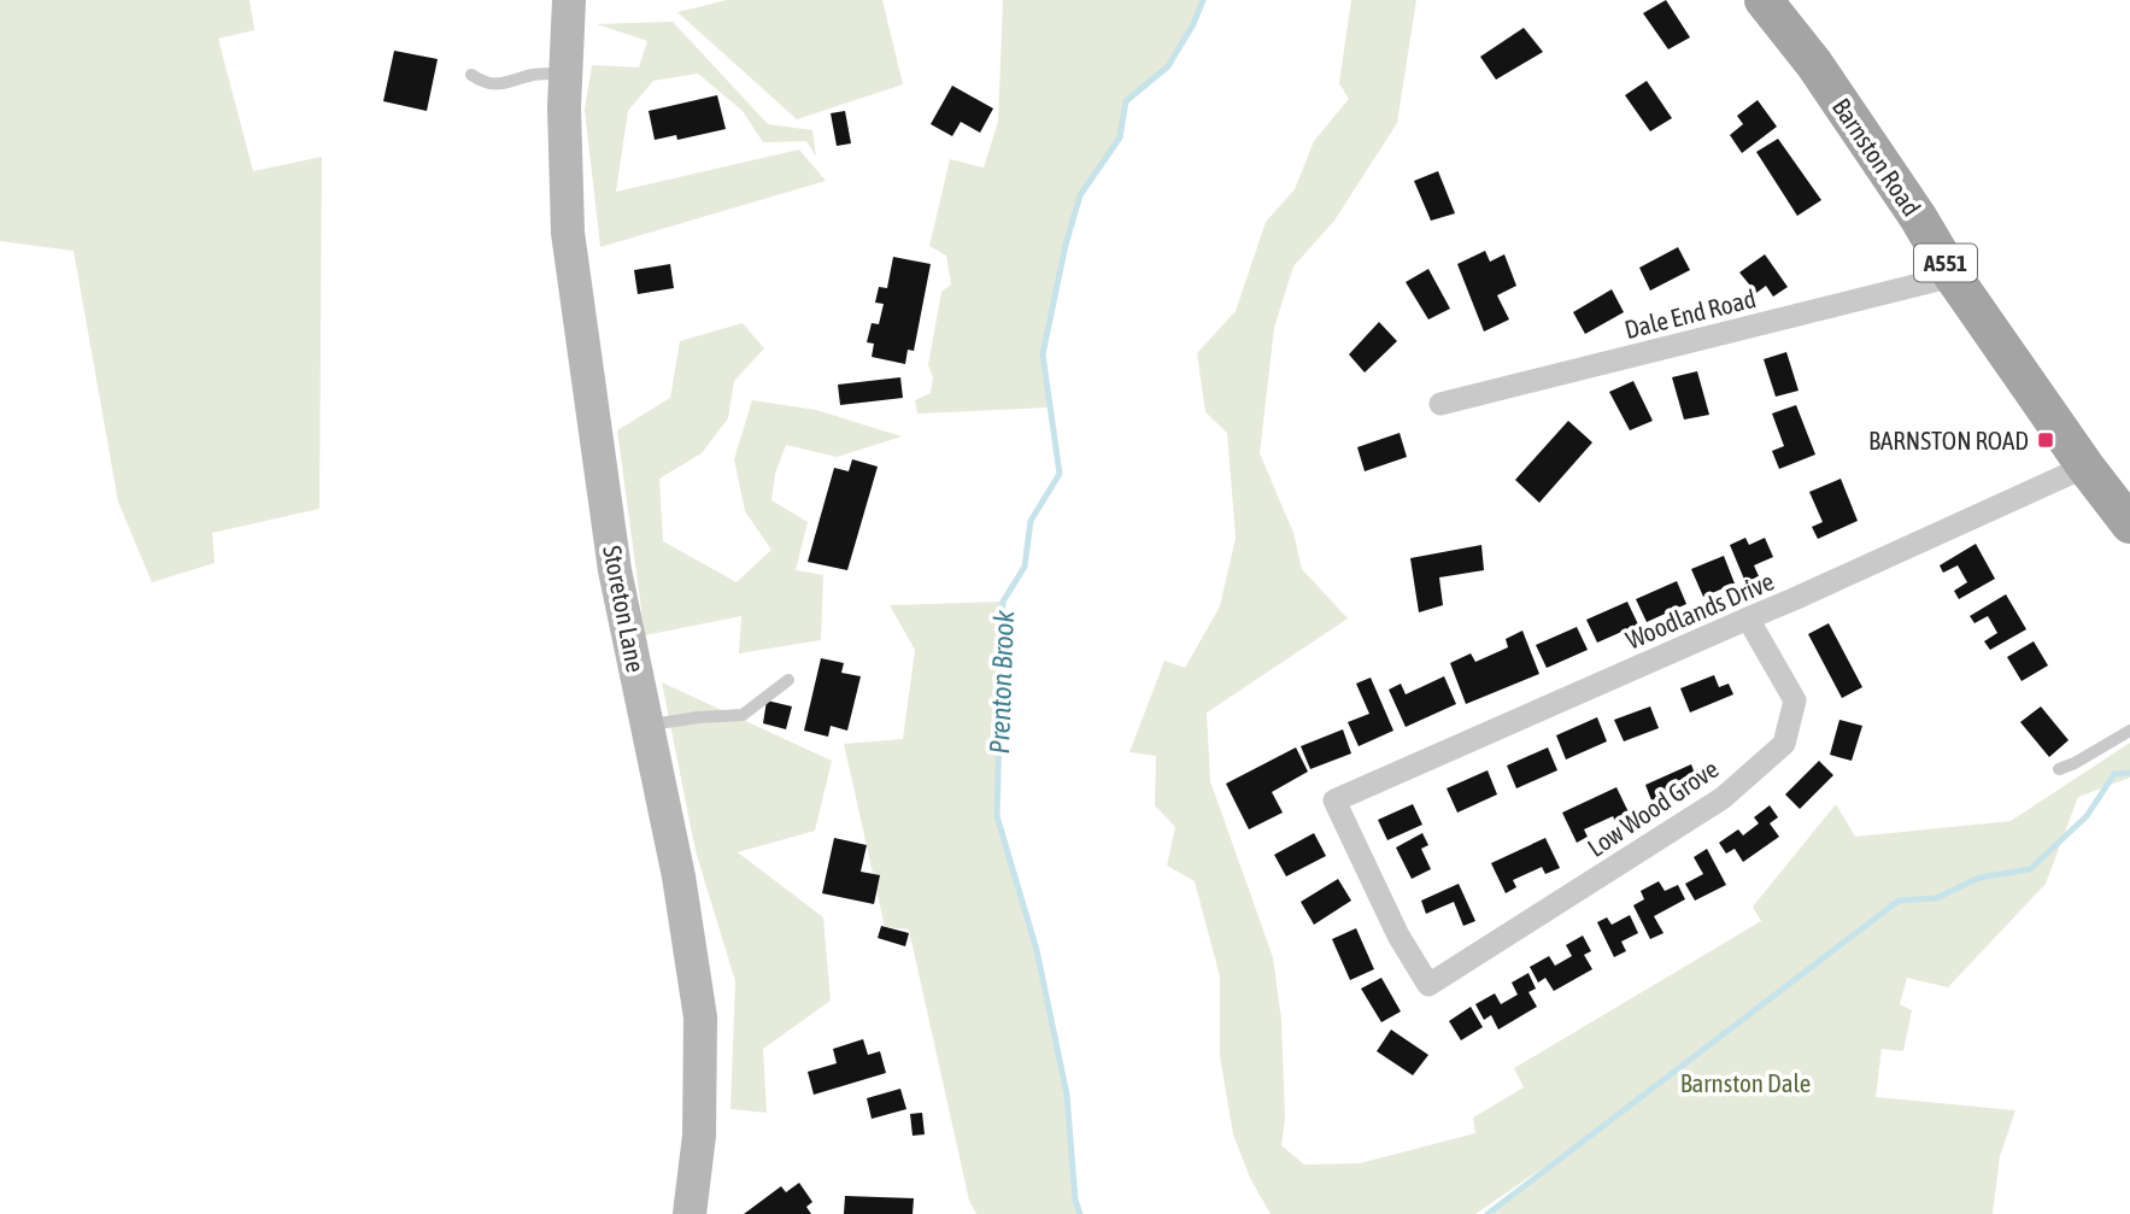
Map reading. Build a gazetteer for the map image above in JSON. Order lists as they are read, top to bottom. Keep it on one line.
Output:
{"streets":{"main road":["Barnston Road","A551"],"street":["Dale End Road","Storeton Lane","Woodlands Drive","Low Wood Grove"]},"crossings":[["Barnston Road","Dale End Road"],["Barnston Road","Woodlands Drive"],["Woodlands Drive","Low Wood Grove"]],"water":["Prenton Brook"],"parks":["Barnston Dale"],"places":{"transit":["BARNSTON ROAD"]}}
